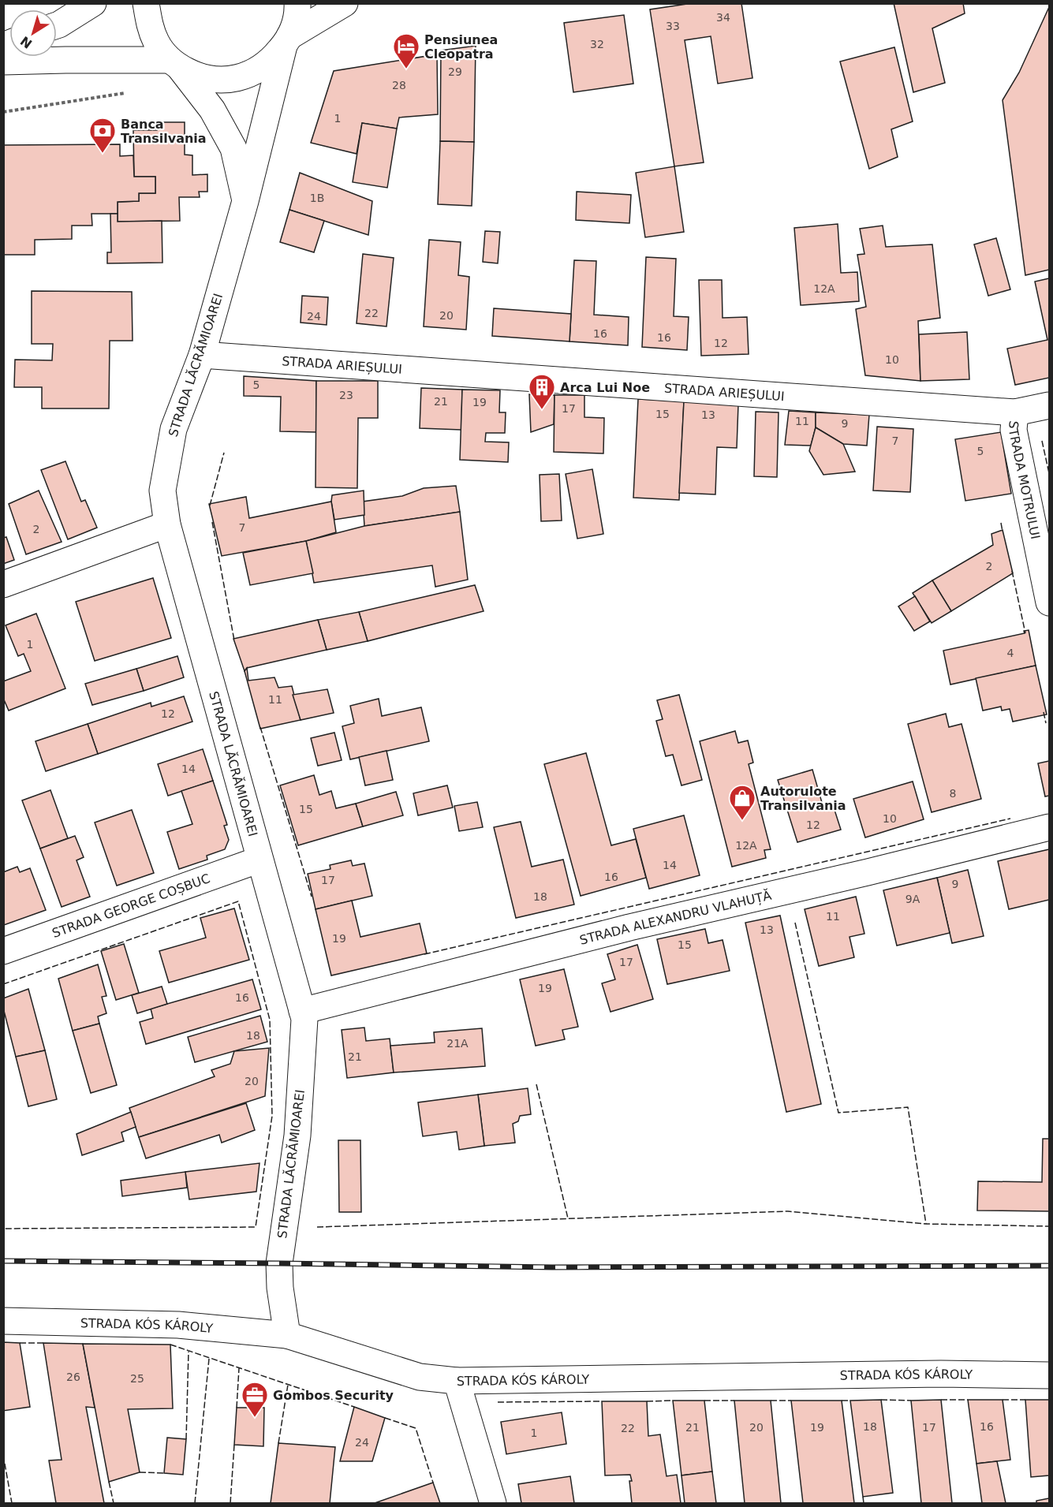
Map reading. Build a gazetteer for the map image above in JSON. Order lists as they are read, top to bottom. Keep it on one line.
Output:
{"streets":{"street":["STRADA LĂCRĂMIOAREI","STRADA ARIEȘULUI","STRADA MOTRULUI","STRADA GEORGE COȘBUC","STRADA ALEXANDRU VLAHUȚĂ","STRADA KÓS KÁROLY"]},"crossings":[["STRADA LĂCRĂMIOAREI","STRADA ARIEȘULUI"],["STRADA LĂCRĂMIOAREI","STRADA GEORGE COȘBUC"],["STRADA LĂCRĂMIOAREI","STRADA ALEXANDRU VLAHUȚĂ"],["STRADA LĂCRĂMIOAREI","STRADA KÓS KÁROLY"],["STRADA ARIEȘULUI","STRADA MOTRULUI"]],"places":{"hotel":["Pensiunea Cleopatra"],"bank":["Banca Transilvania"],"building":["Arca Lui Noe"],"shop":["Autorulote Transilvania"],"office":["Gombos Security"]},"house_numbers":["34","33","32","29","28","1","1B","12A","22","20","24","16","16","12","10","5","23","21","19","17","15","13","11","9","7","5","7","2","2","1","4","11","12","14","8","15","10","12","12A","14","16","17","9","18","9A","11","13","19","15","17","19","16","18","21A","21","20","26","25","18","16","21","20","19","17","22","1","24"],"north":"bottom left"}
